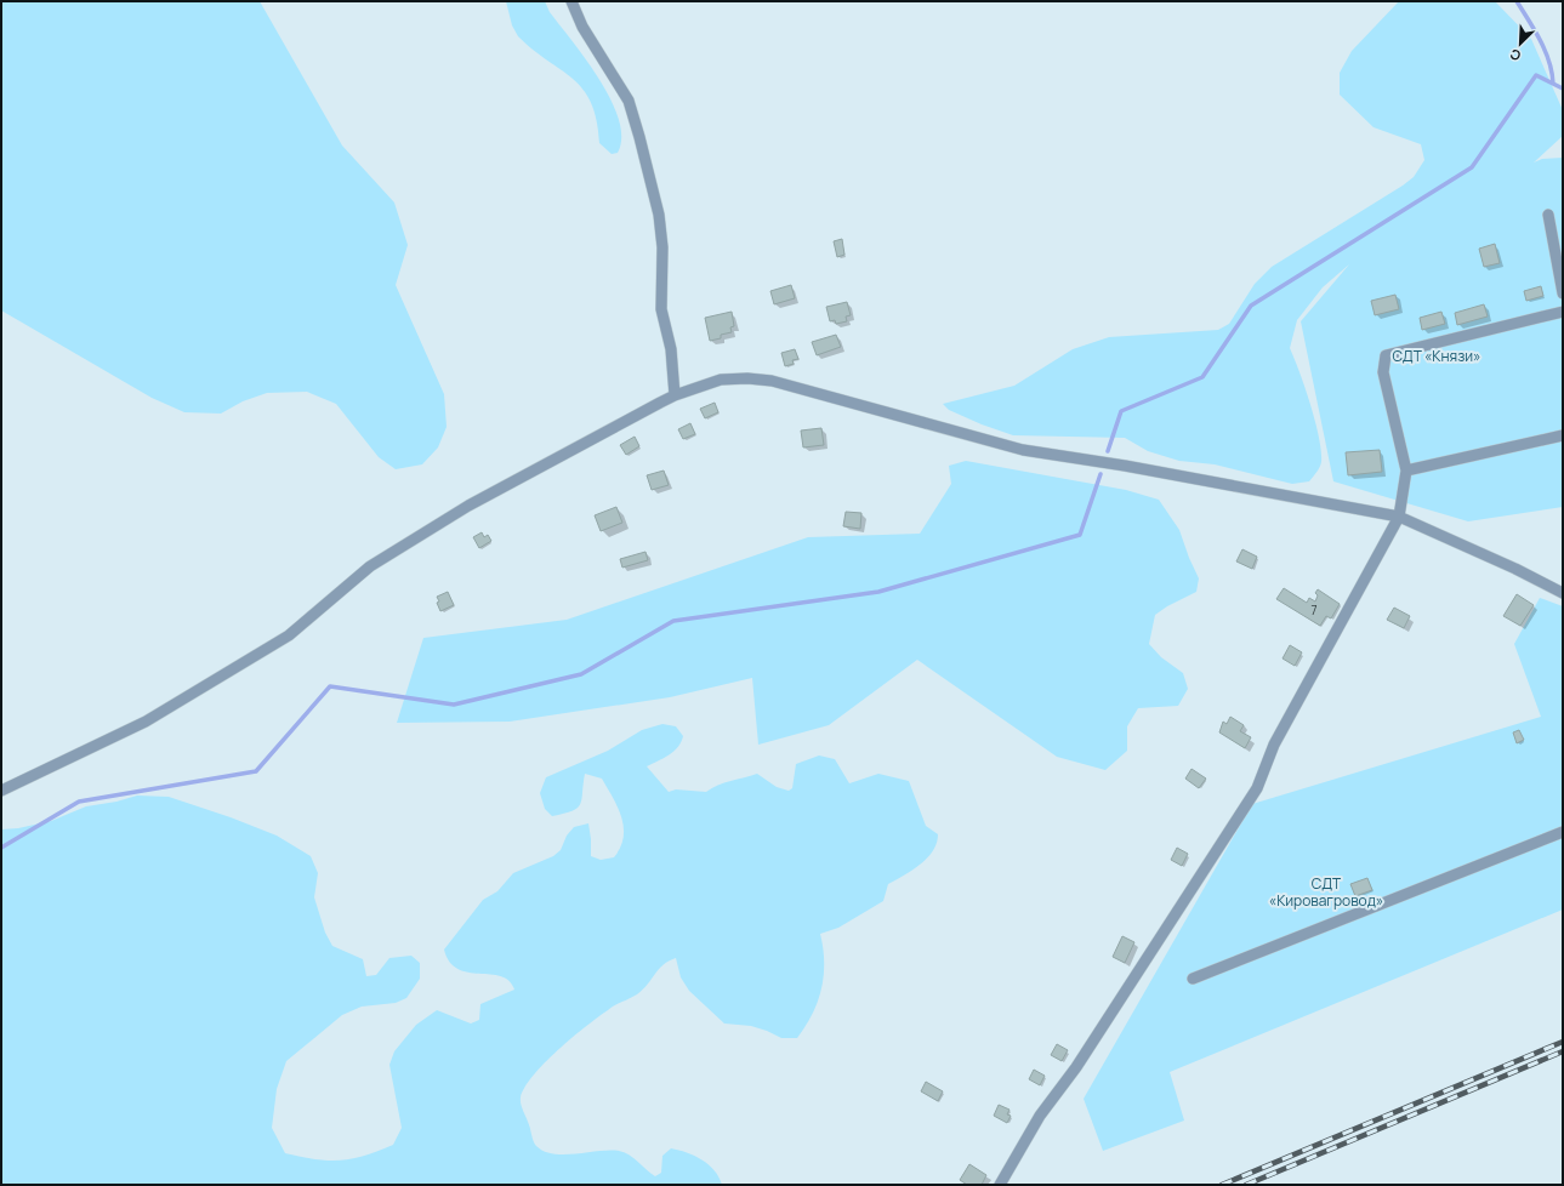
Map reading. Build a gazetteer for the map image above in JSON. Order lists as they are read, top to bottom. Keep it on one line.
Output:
{"parks":["СДТ «Князи»","СДТ «Кировагровод»"],"house_numbers":["7"],"north":"bottom left"}
